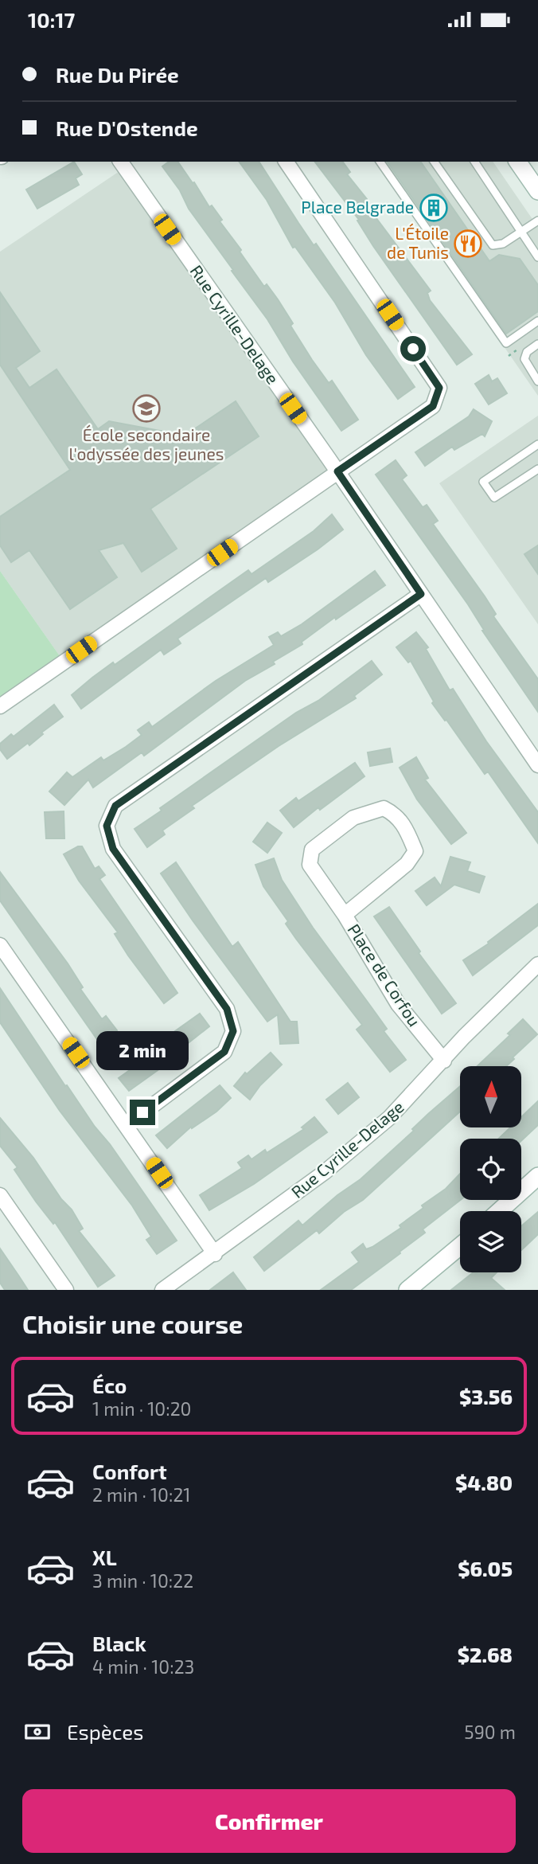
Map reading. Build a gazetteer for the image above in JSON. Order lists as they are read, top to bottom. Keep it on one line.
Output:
{"streets":{"street":["Rue Cyrille-Delage","Place de Corfou"]},"crossings":[["Rue Cyrille-Delage","Place de Corfou"]],"places":{"building":["Place Belgrade"],"restaurant":["L'Étoile de Tunis"],"school or university":["École secondaire l'odyssée des jeunes"]},"north":"top","page":{"status":"10:17","banner":["Rue Du Pirée","Rue D'Ostende"],"bubble":"2 min","heading":"Choisir une course","list":[{"name":"Éco","note":"1 min · 10:20","value":"$3.56"},{"name":"Confort","note":"2 min · 10:21","value":"$4.80"},{"name":"XL","note":"3 min · 10:22","value":"$6.05"},{"name":"Black","note":"4 min · 10:23","value":"$2.68"}],"pay":["Espèces","590 m"],"buttons":"Confirmer"}}
